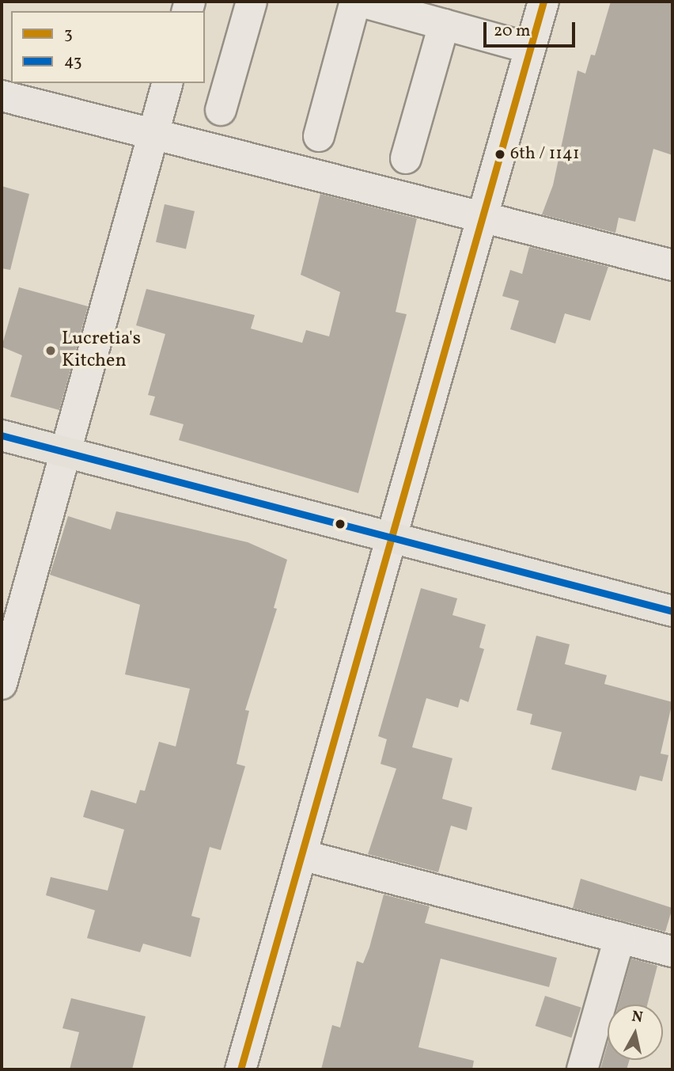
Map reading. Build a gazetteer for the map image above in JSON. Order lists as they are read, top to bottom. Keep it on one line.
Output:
{"places":["6th / 1141","Lucretia's Kitchen"],"lines":["transit line 3","transit line 43"],"legend":["3","43"],"scale_bar":"20 m","north":"top"}
